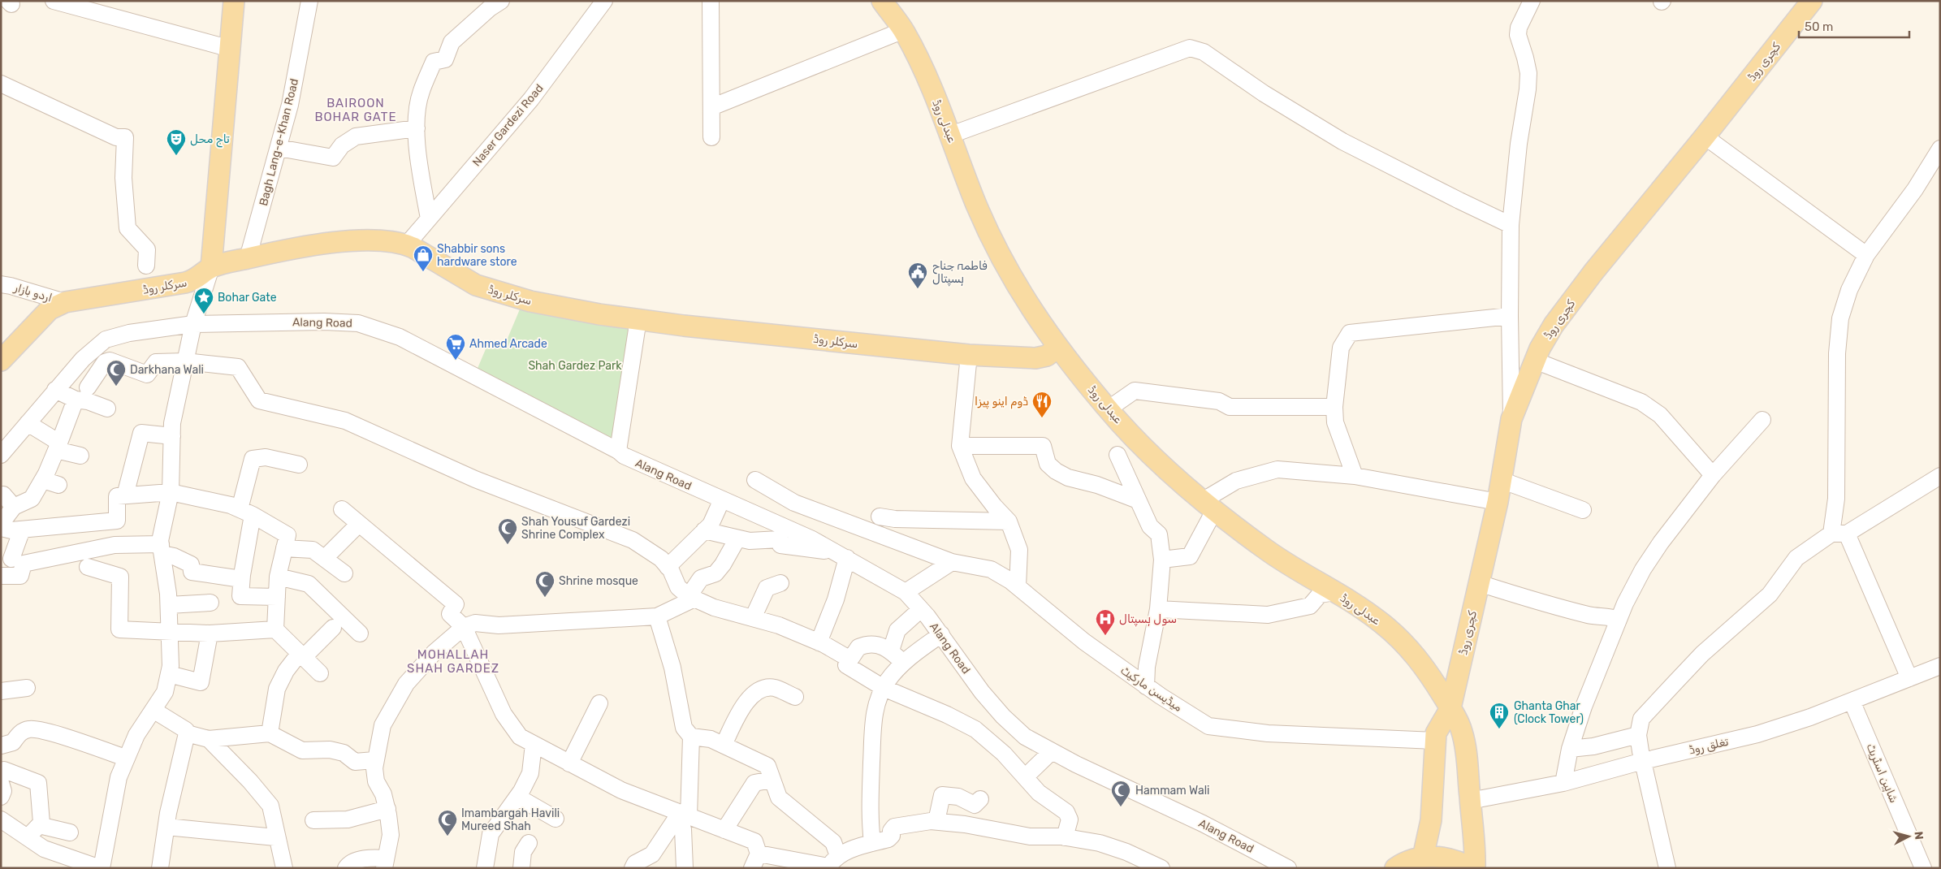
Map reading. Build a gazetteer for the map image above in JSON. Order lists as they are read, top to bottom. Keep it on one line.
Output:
{"streets":{"main road":["کچری روڈ","عبدلی روڈ","سرکلر روڈ"],"street":["Naser Gardezi Road","Bagh Lang-e-Khan Road","اردو بازار","Alang Road","میڈیسن مارکیٹ","تغلق روڈ","شاہین اسٹریٹ"]},"crossings":[["کچری روڈ","عبدلی روڈ"],["عبدلی روڈ","سرکلر روڈ"],["عبدلی روڈ","تغلق روڈ"],["Naser Gardezi Road","سرکلر روڈ"],["Bagh Lang-e-Khan Road","سرکلر روڈ"],["سرکلر روڈ","اردو بازار"],["تغلق روڈ","شاہین اسٹریٹ"]],"districts":["BAIROON BOHAR GATE","MOHALLAH SHAH GARDEZ"],"parks":["Shah Gardez Park"],"places":{"theatre":["تاج محل"],"shop":["Shabbir sons hardware store"],"public building":["فاطمہ جناح ہسپتال"],"place":["Bohar Gate"],"supermarket":["Ahmed Arcade"],"mosque":["Darkhana Wali","Shah Yousuf Gardezi Shrine Complex","Shrine mosque","Hammam Wali","Imambargah Havili Mureed Shah"],"restaurant":["ڈوم اینو پیزا"],"hospital":["سول ہسپتال"],"building":["Ghanta Ghar (Clock Tower)"]},"scale_bar":"50 m","north":"right"}
